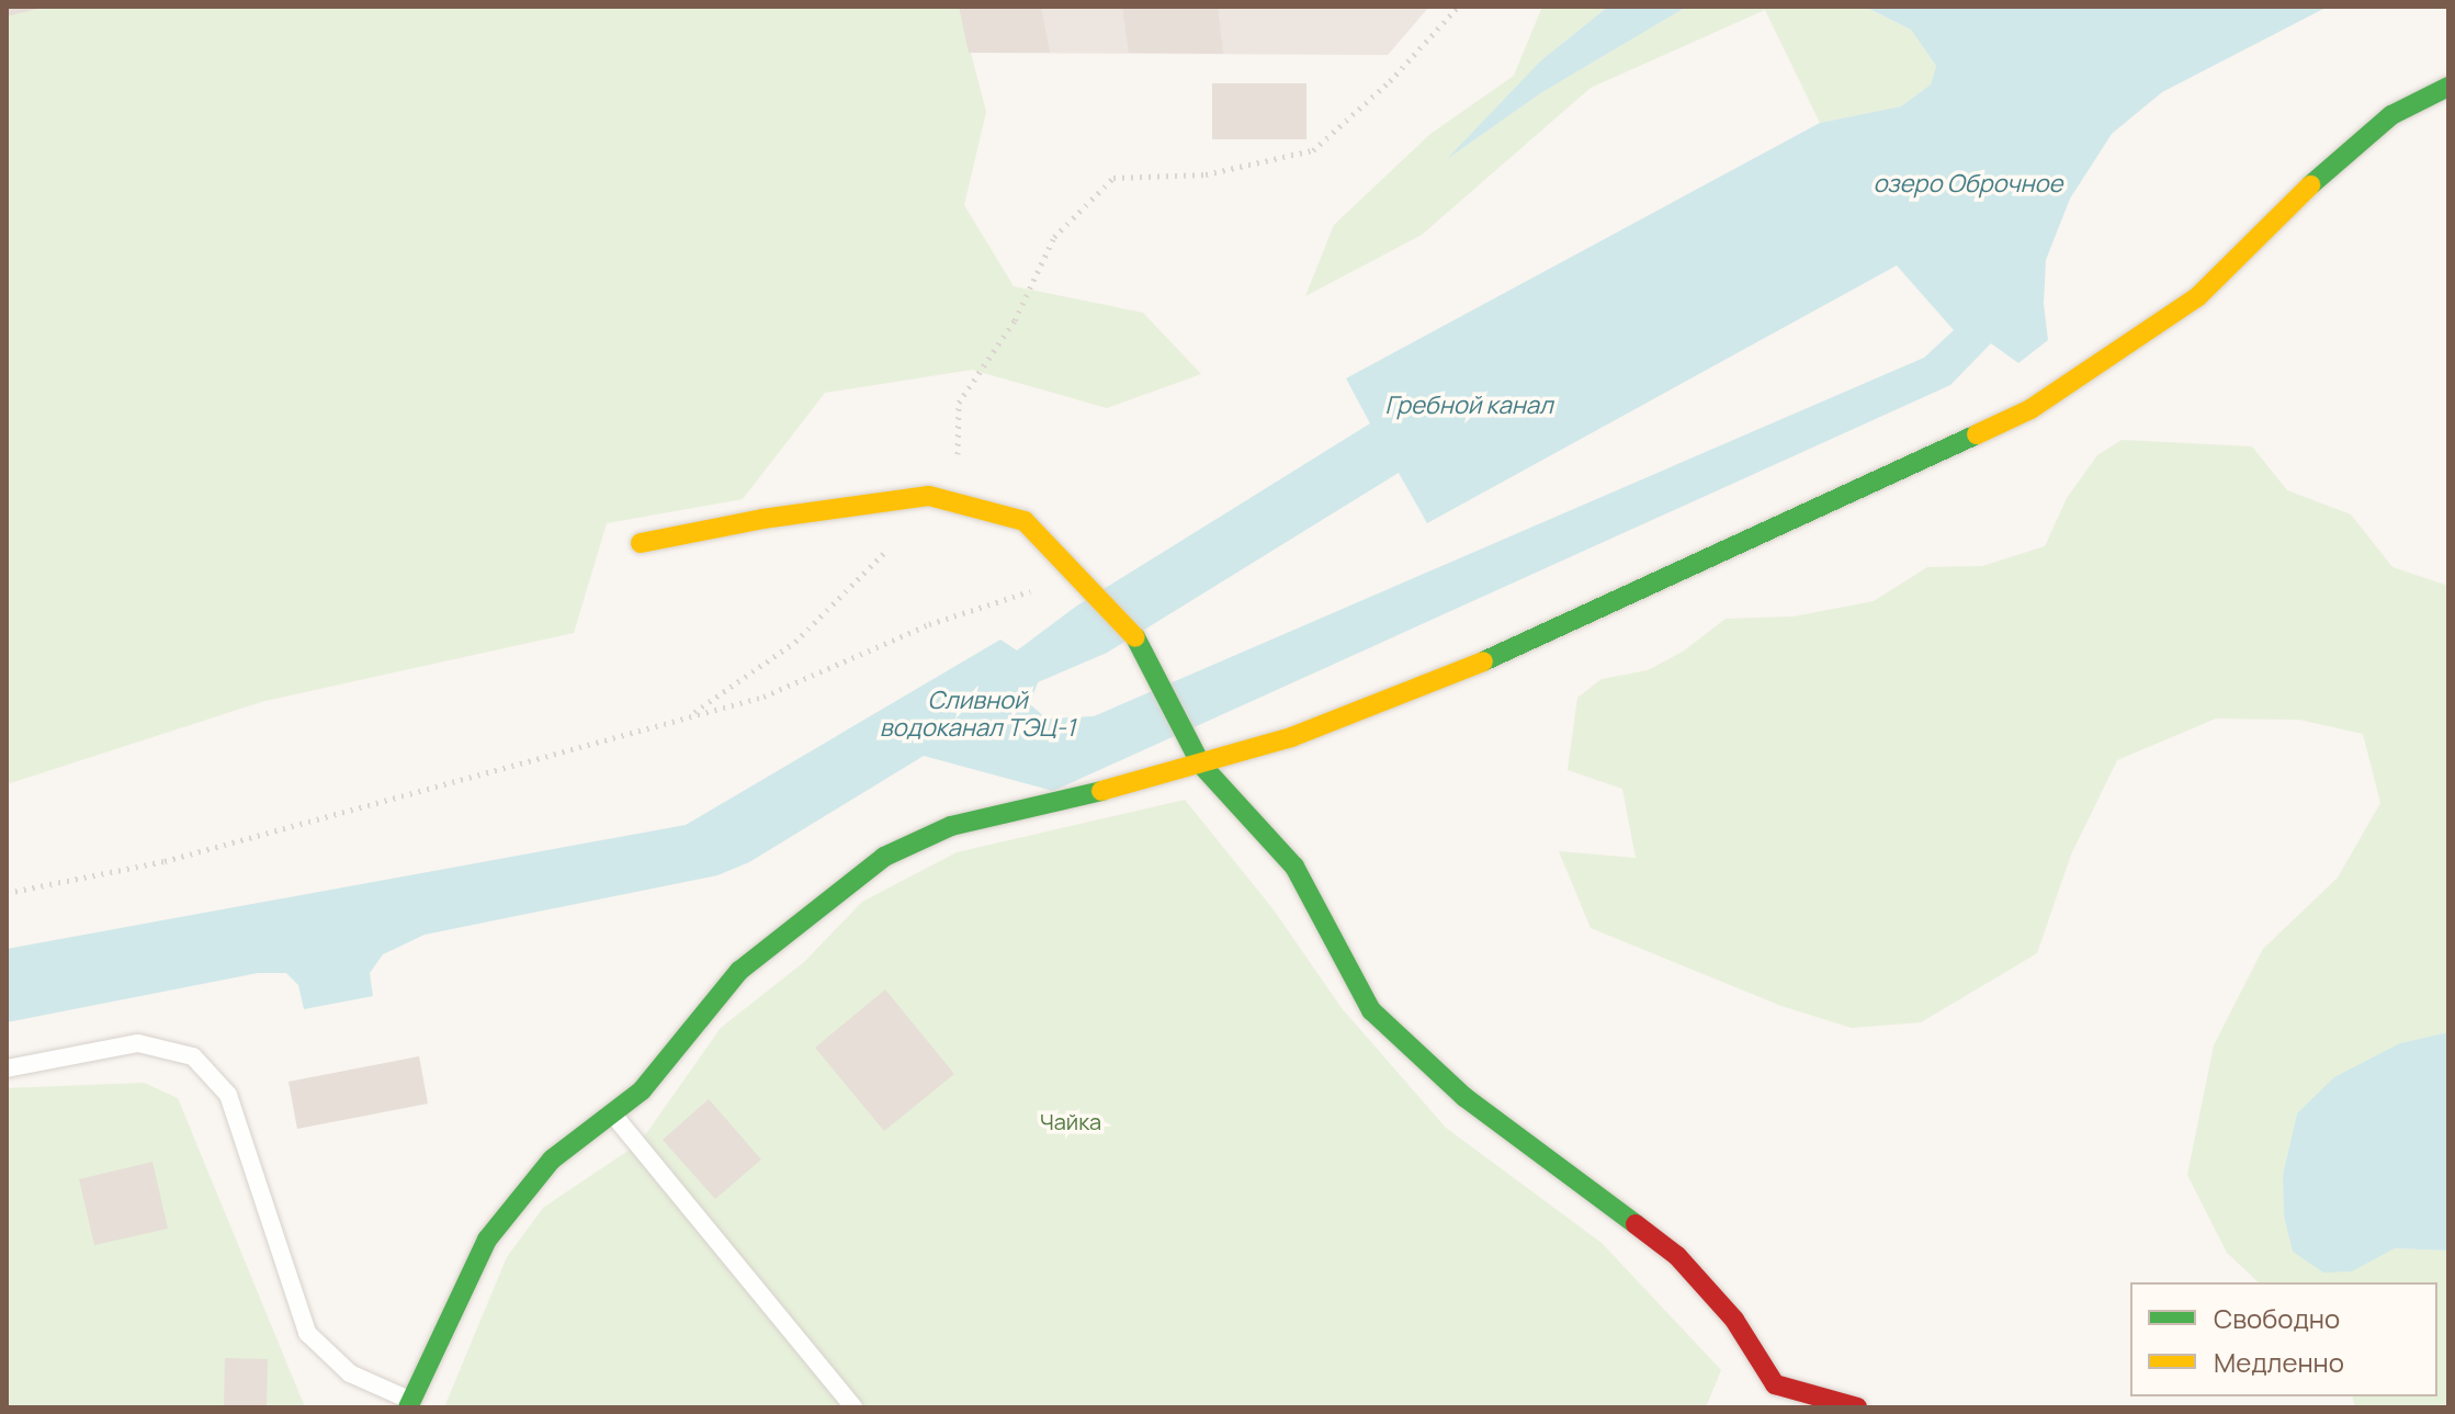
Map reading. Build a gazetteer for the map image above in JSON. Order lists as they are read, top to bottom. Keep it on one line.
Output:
{"water":["озеро Оброчное","Гребной канал","Сливной водоканал ТЭЦ-1"],"parks":["Чайка"],"legend":["Свободно","Медленно"]}
